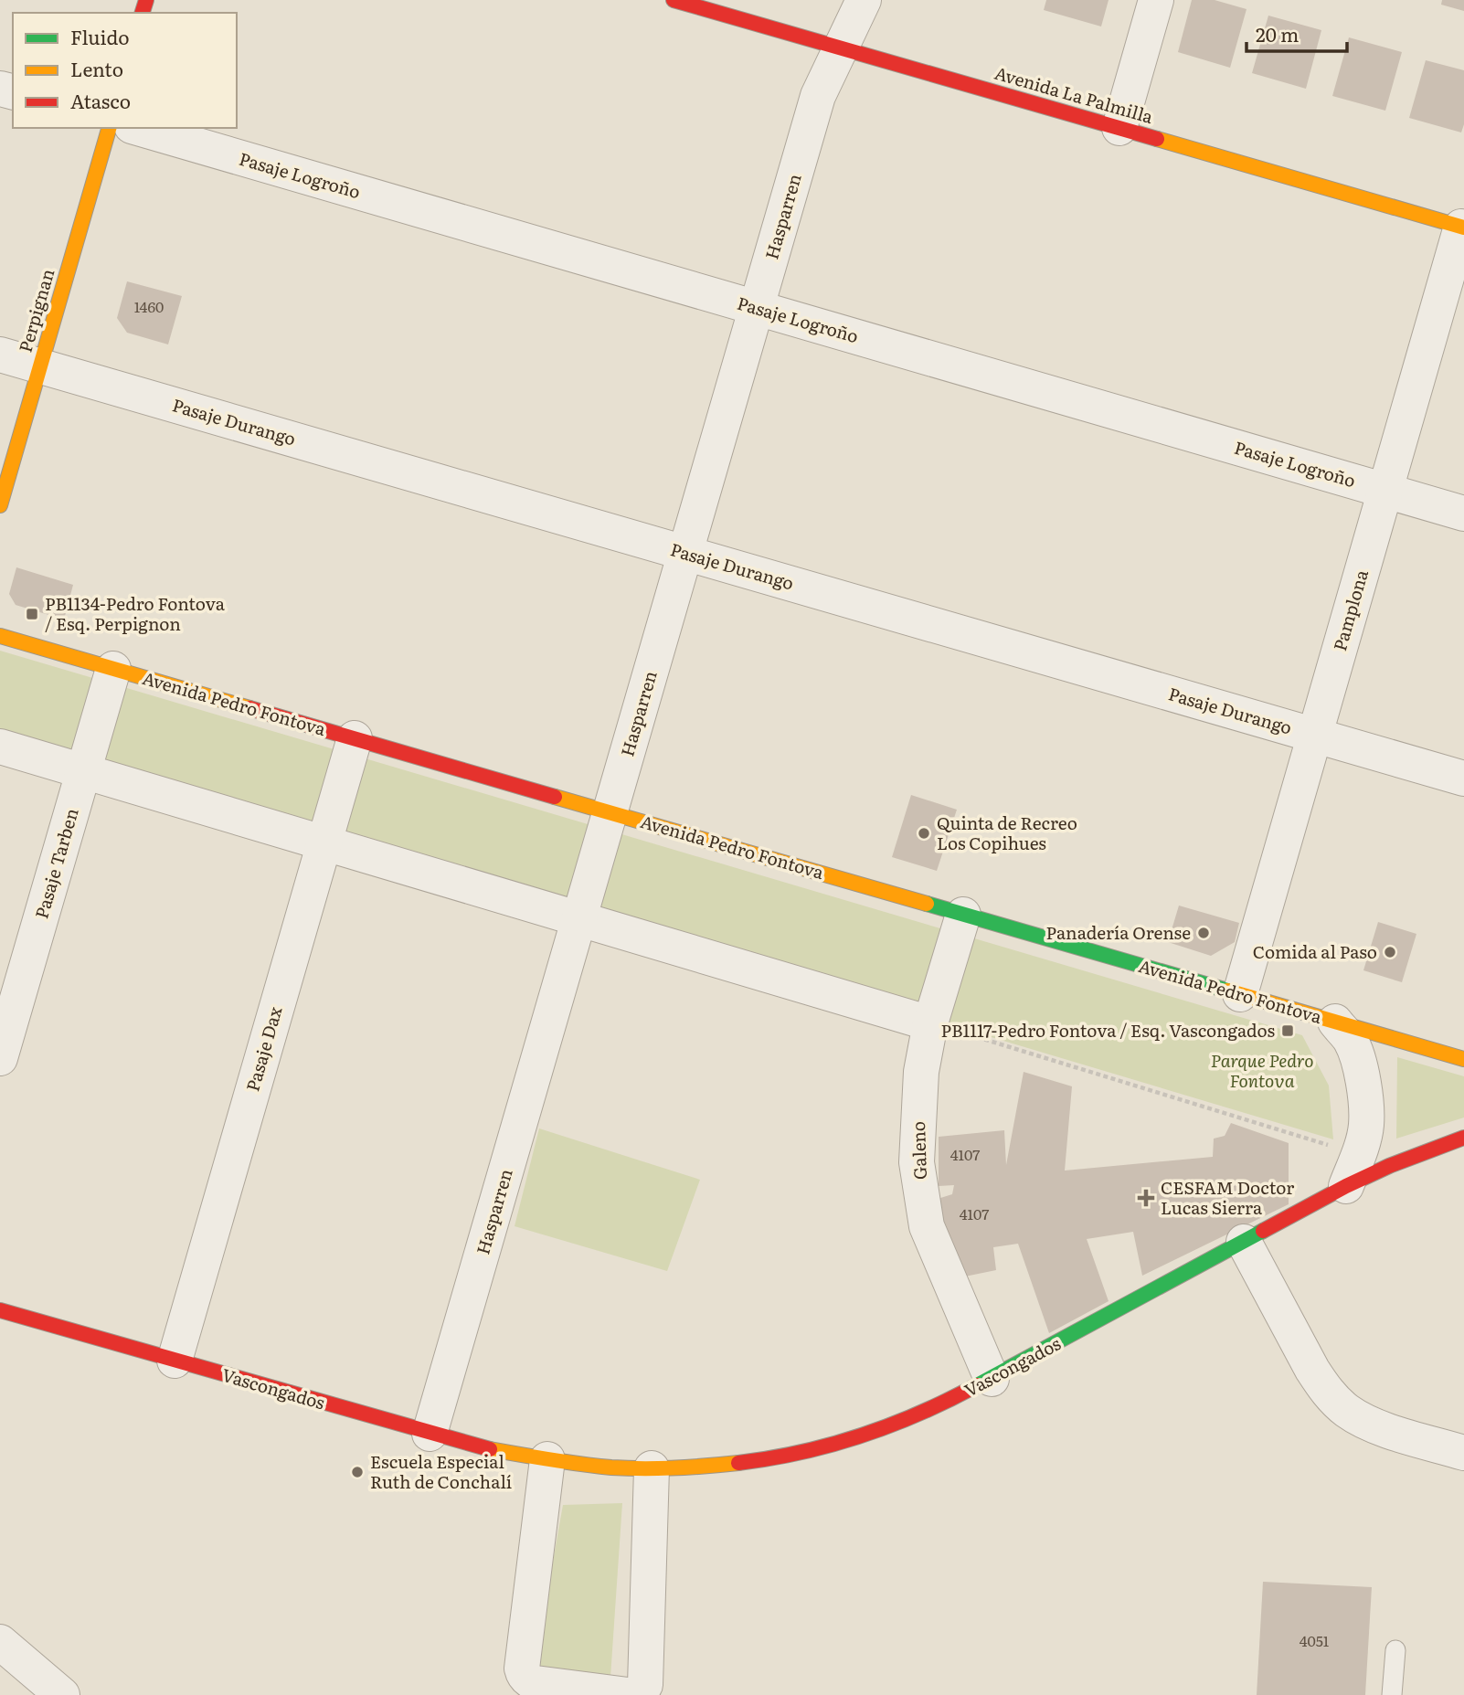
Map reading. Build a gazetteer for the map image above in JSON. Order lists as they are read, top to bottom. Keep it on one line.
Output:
{"streets":{"street":["Avenida La Palmilla","Pasaje Logroño","Hasparren","Perpignan","Pasaje Durango","Pamplona","Avenida Pedro Fontova","Pasaje Tarben","Pasaje Dax","Galeno","Vascongados"]},"crossings":[["Avenida La Palmilla","Hasparren"],["Avenida La Palmilla","Pamplona"],["Pasaje Logroño","Hasparren"],["Pasaje Logroño","Pamplona"],["Hasparren","Pasaje Durango"],["Hasparren","Avenida Pedro Fontova"],["Hasparren","Vascongados"],["Perpignan","Pasaje Durango"],["Pasaje Durango","Pamplona"],["Pamplona","Avenida Pedro Fontova"],["Avenida Pedro Fontova","Pasaje Tarben"],["Avenida Pedro Fontova","Pasaje Dax"],["Avenida Pedro Fontova","Galeno"],["Pasaje Dax","Vascongados"],["Galeno","Vascongados"]],"parks":["Parque Pedro Fontova"],"places":{"transit":["PB1134-Pedro Fontova / Esq. Perpignon","PB1117-Pedro Fontova / Esq. Vascongados"],"other":["Quinta de Recreo Los Copihues","Panadería Orense","Comida al Paso","Escuela Especial Ruth de Conchalí"],"health":["CESFAM Doctor Lucas Sierra"]},"house_numbers":["1460","4107","4107","4051"],"legend":["Fluido","Lento","Atasco"],"scale_bar":"20 m"}
